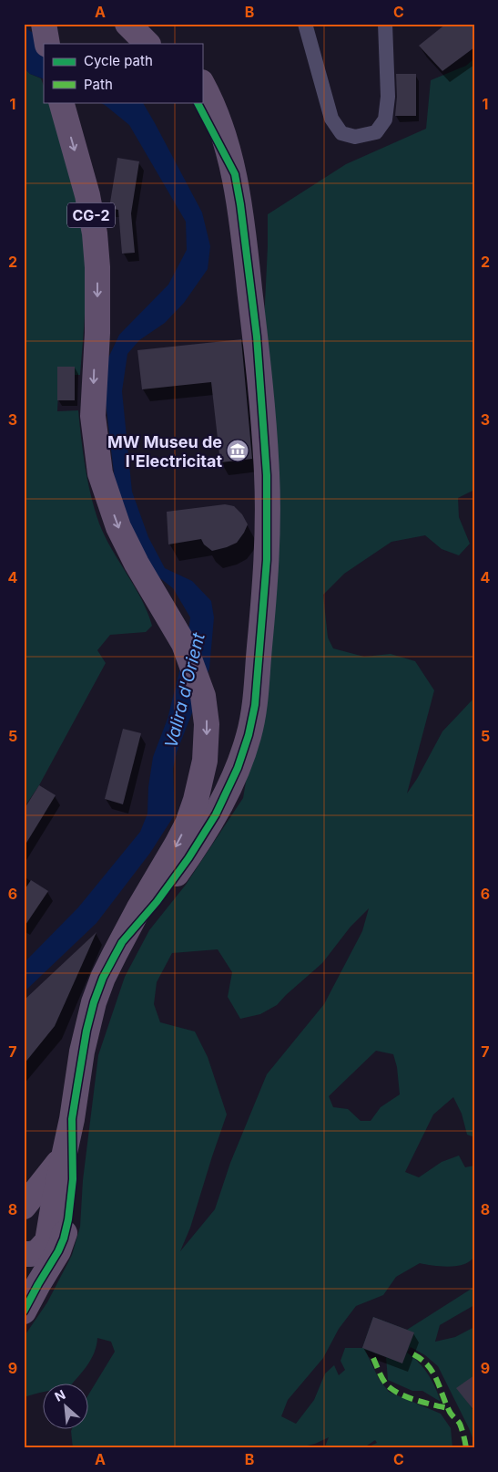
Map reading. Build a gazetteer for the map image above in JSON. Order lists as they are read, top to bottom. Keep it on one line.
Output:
{"streets":{"highway":["CG-2"]},"water":["Valira d'Orient"],"places":{"museum":["MW Museu de l'Electricitat"]},"legend":["Cycle path","Path"],"north":"top left","grid":{"columns":["A","B","C"],"rows":["1","2","3","4","5","6","7","8","9"]}}
